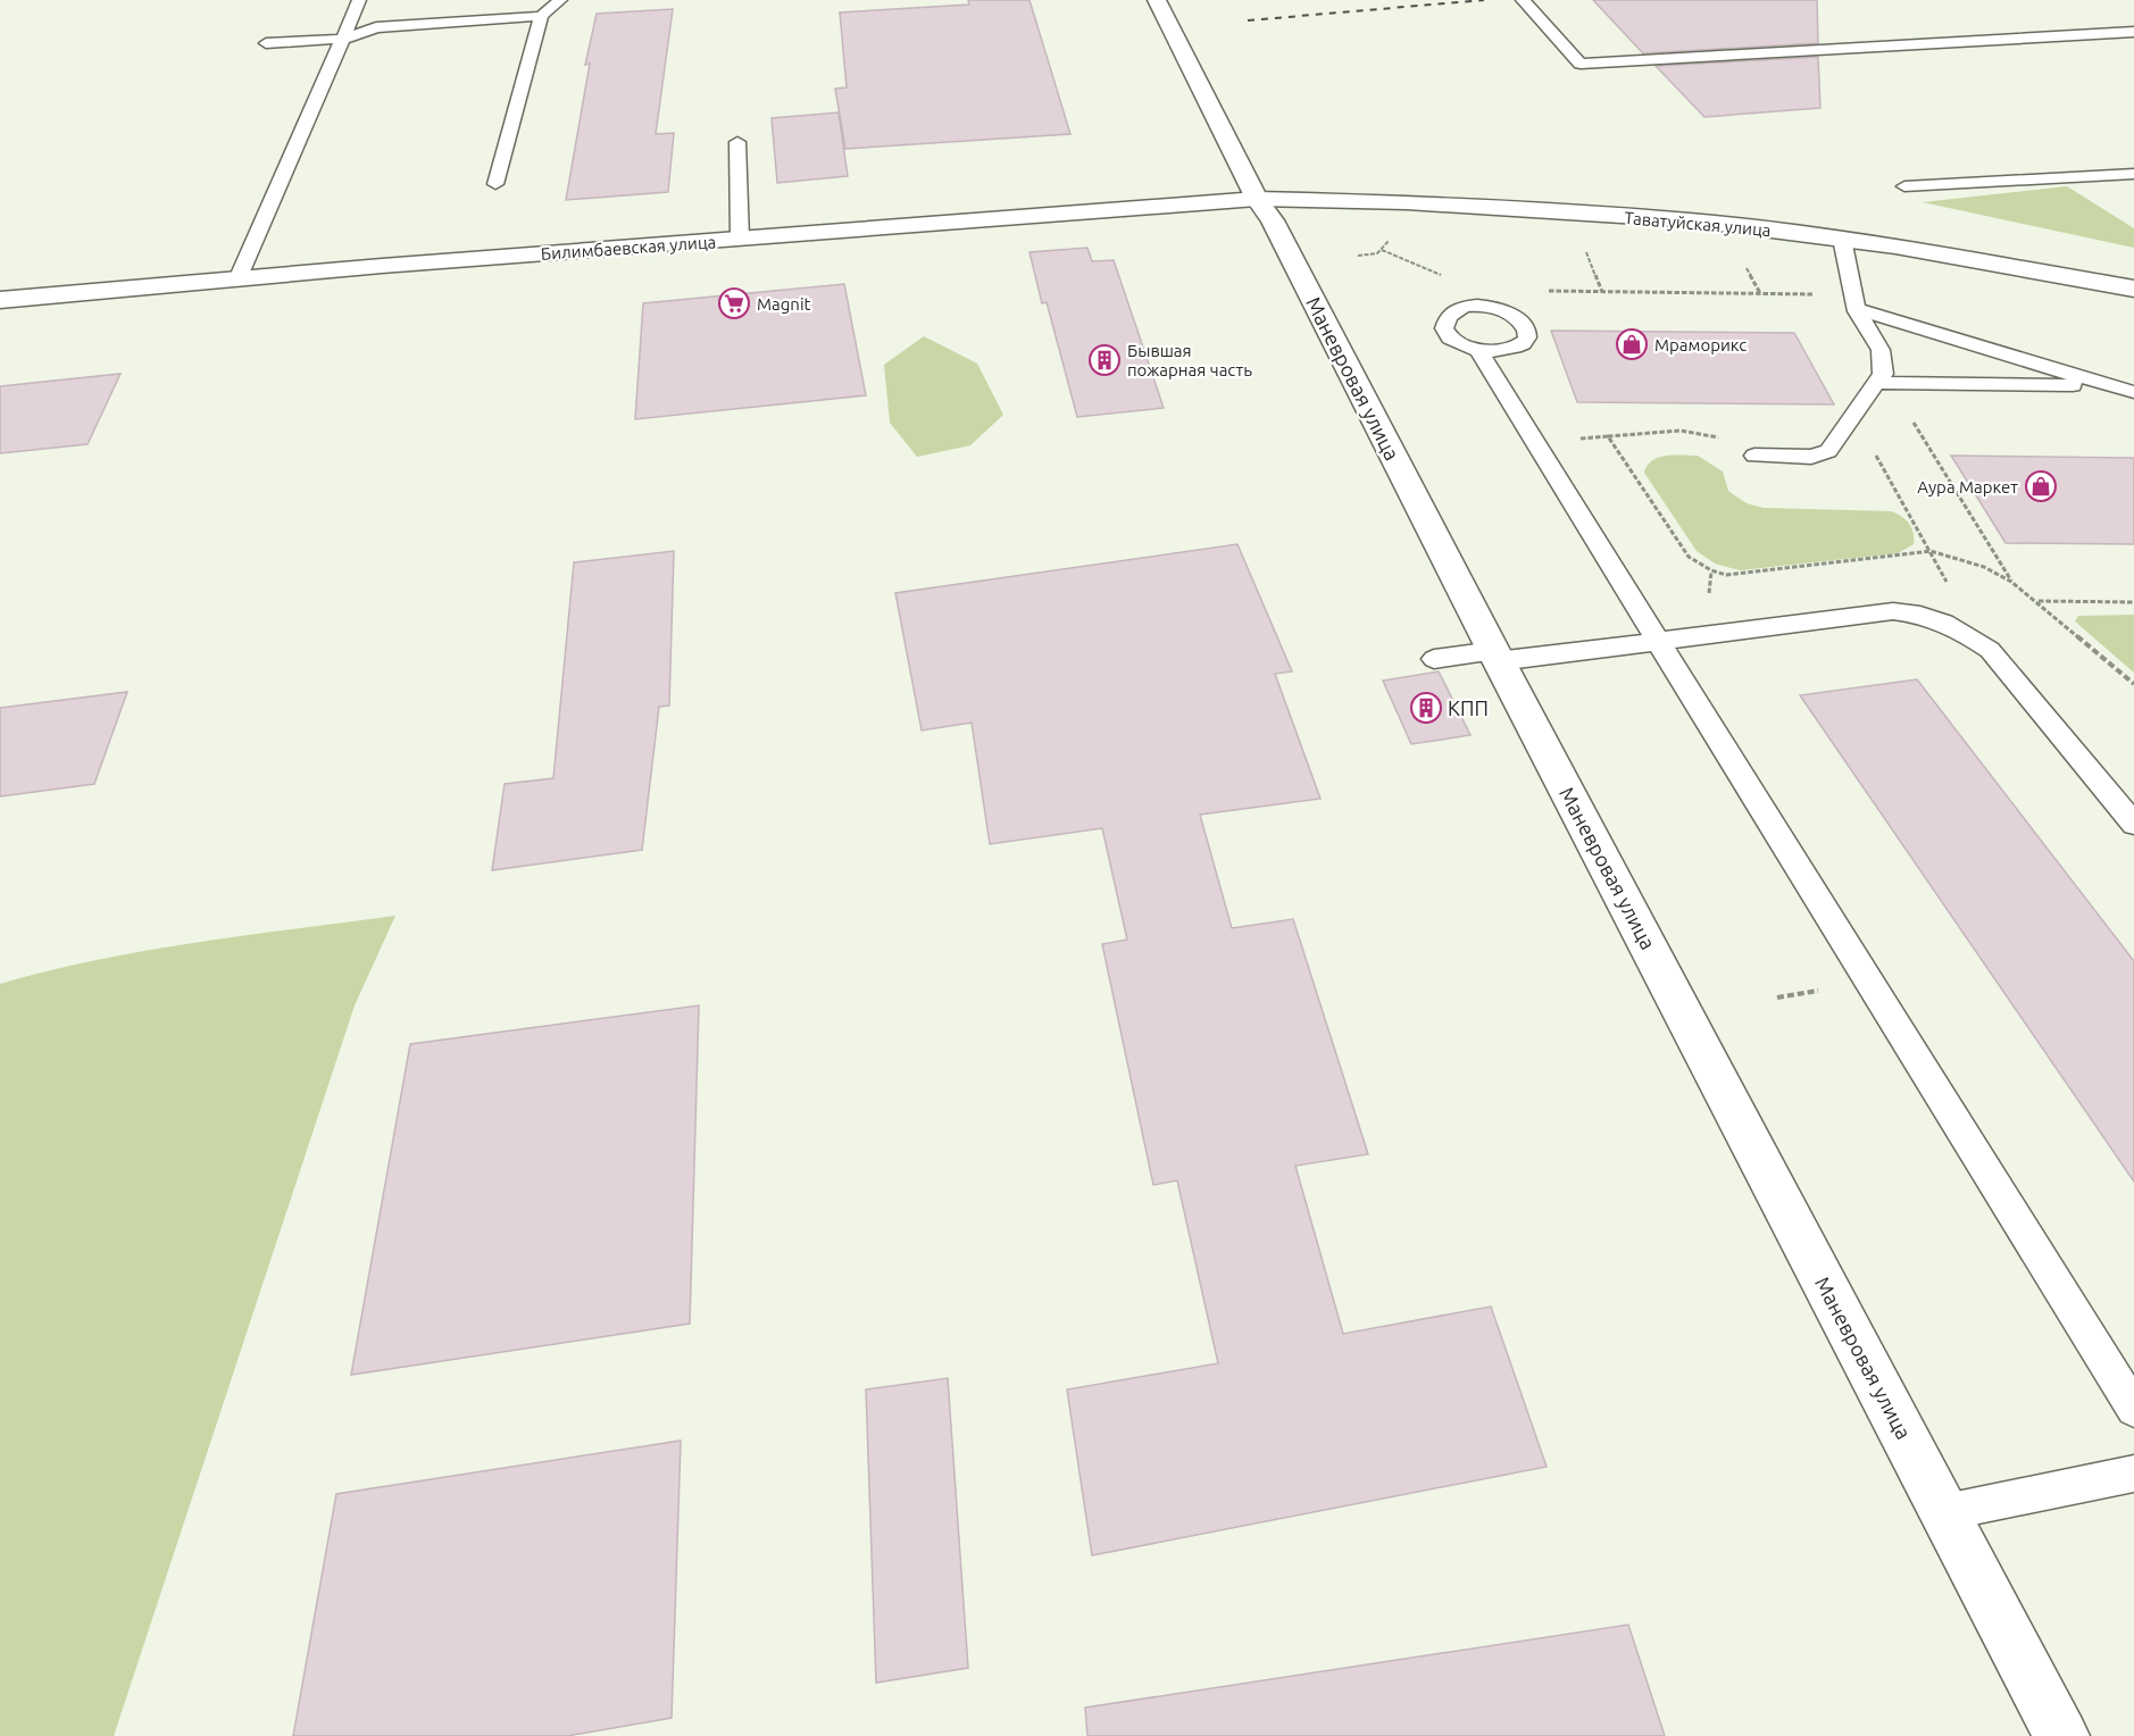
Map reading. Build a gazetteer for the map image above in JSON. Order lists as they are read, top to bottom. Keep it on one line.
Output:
{"streets":{"main road":["Таватуйская улица","Билимбаевская улица","Маневровая улица"]},"crossings":[["Таватуйская улица","Билимбаевская улица"],["Таватуйская улица","Маневровая улица"],["Билимбаевская улица","Маневровая улица"]],"places":{"supermarket":["Magnit"],"shop":["Мраморикс","Аура Маркет"],"building":["Бывшая пожарная часть","КПП"]}}
